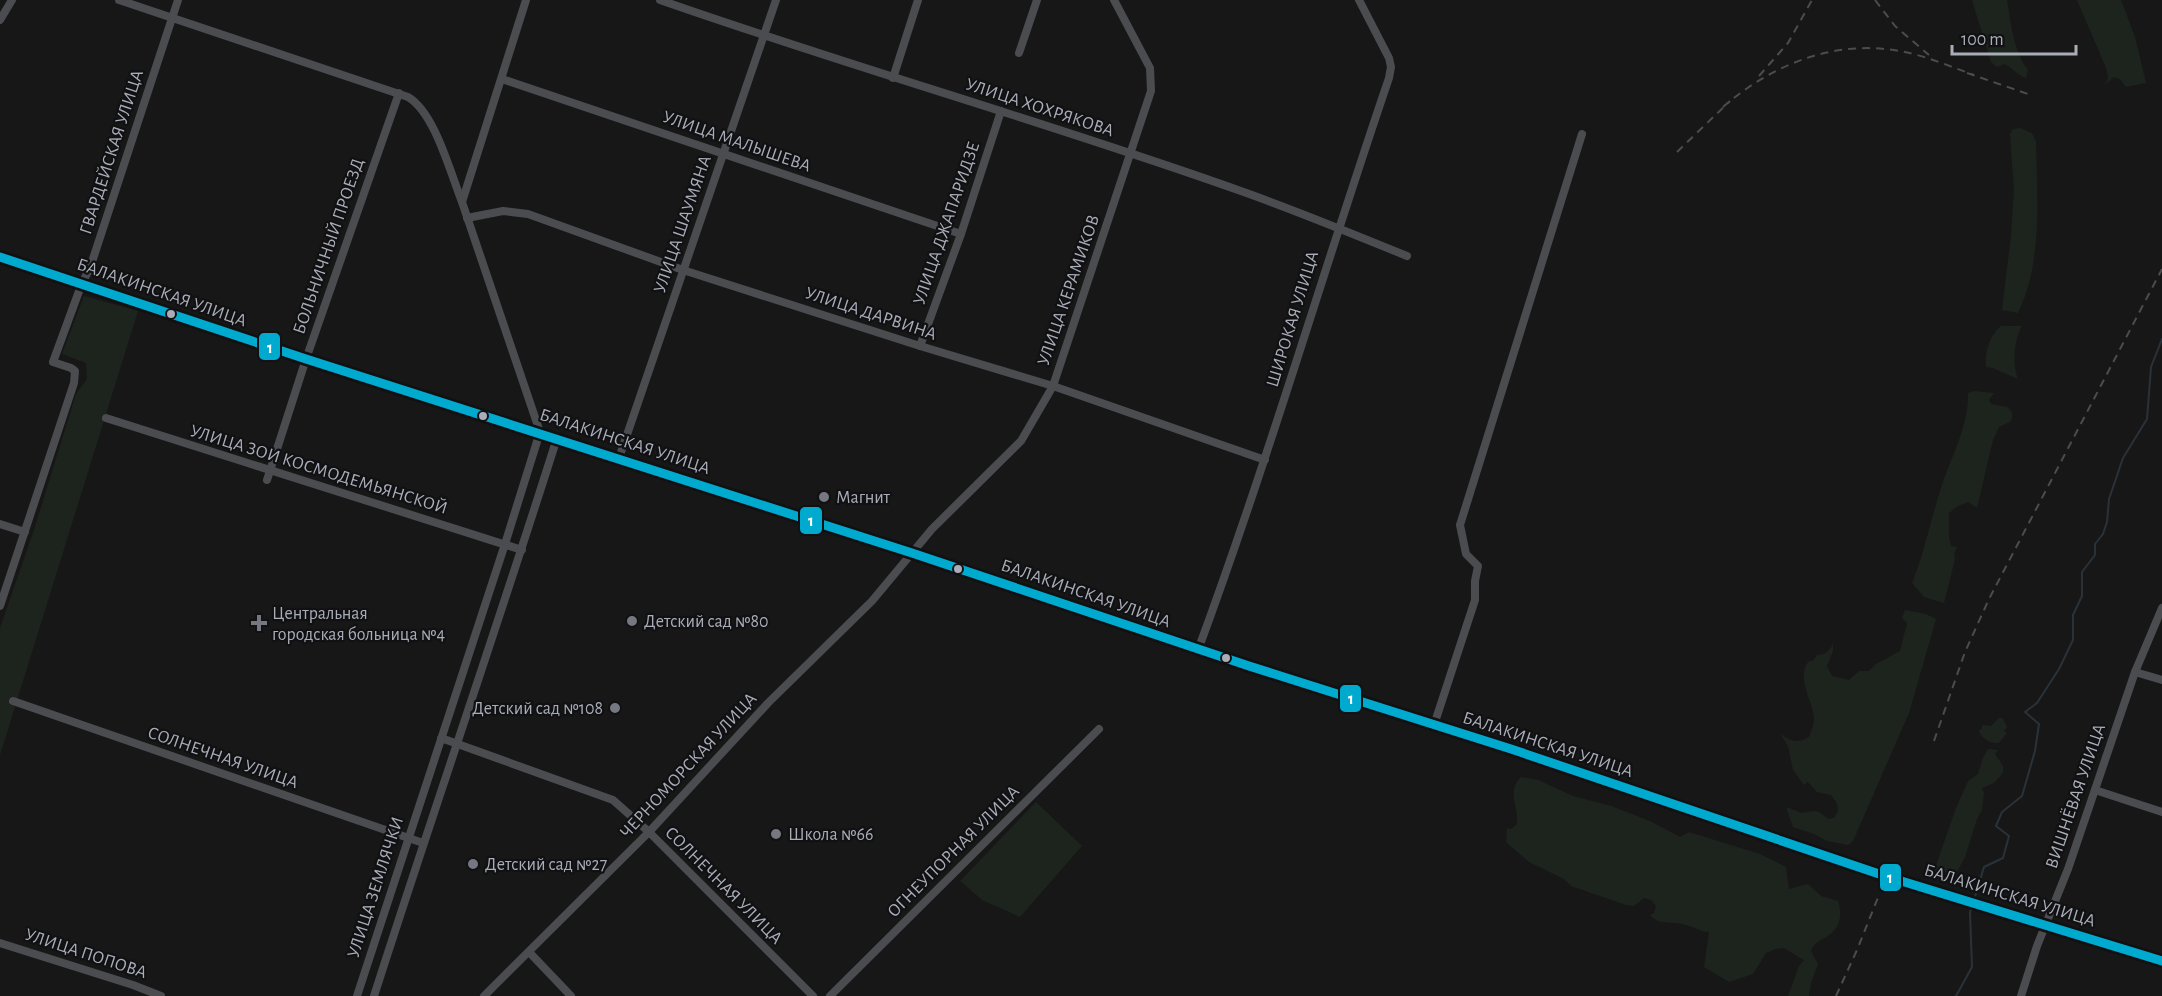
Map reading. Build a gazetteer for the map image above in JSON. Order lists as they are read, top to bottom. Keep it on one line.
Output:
{"streets":{"main road":["БАЛАКИНСКАЯ УЛИЦА"],"street":["УЛИЦА ХОХРЯКОВА","УЛИЦА МАЛЫШЕВА","ГВАРДЕЙСКАЯ УЛИЦА","УЛИЦА ДЖАПАРИДЗЕ","УЛИЦА ШАУМЯНА","БОЛЬНИЧНЫЙ ПРОЕЗД","УЛИЦА КЕРАМИКОВ","УЛИЦА ДАРВИНА","ШИРОКАЯ УЛИЦА","УЛИЦА ЗОИ КОСМОДЕМЬЯНСКОЙ","СОЛНЕЧНАЯ УЛИЦА","ЧЕРНОМОРСКАЯ УЛИЦА","ВИШНЁВАЯ УЛИЦА","ОГНЕУПОРНАЯ УЛИЦА","УЛИЦА ЗЕМЛЯЧКИ","УЛИЦА ПОПОВА"]},"crossings":[["УЛИЦА ХОХРЯКОВА","УЛИЦА ДЖАПАРИДЗЕ"],["УЛИЦА ХОХРЯКОВА","УЛИЦА ШАУМЯНА"],["УЛИЦА ХОХРЯКОВА","УЛИЦА КЕРАМИКОВ"],["УЛИЦА ХОХРЯКОВА","ШИРОКАЯ УЛИЦА"],["УЛИЦА МАЛЫШЕВА","УЛИЦА ДЖАПАРИДЗЕ"],["УЛИЦА МАЛЫШЕВА","УЛИЦА ШАУМЯНА"],["ГВАРДЕЙСКАЯ УЛИЦА","БАЛАКИНСКАЯ УЛИЦА"],["УЛИЦА ДЖАПАРИДЗЕ","УЛИЦА ДАРВИНА"],["УЛИЦА ШАУМЯНА","БАЛАКИНСКАЯ УЛИЦА"],["УЛИЦА ШАУМЯНА","УЛИЦА ДАРВИНА"],["БОЛЬНИЧНЫЙ ПРОЕЗД","БАЛАКИНСКАЯ УЛИЦА"],["БОЛЬНИЧНЫЙ ПРОЕЗД","УЛИЦА ЗОИ КОСМОДЕМЬЯНСКОЙ"],["УЛИЦА КЕРАМИКОВ","БАЛАКИНСКАЯ УЛИЦА"],["УЛИЦА КЕРАМИКОВ","УЛИЦА ДАРВИНА"],["УЛИЦА КЕРАМИКОВ","ЧЕРНОМОРСКАЯ УЛИЦА"],["БАЛАКИНСКАЯ УЛИЦА","ШИРОКАЯ УЛИЦА"],["БАЛАКИНСКАЯ УЛИЦА","ЧЕРНОМОРСКАЯ УЛИЦА"],["БАЛАКИНСКАЯ УЛИЦА","ВИШНЁВАЯ УЛИЦА"],["БАЛАКИНСКАЯ УЛИЦА","УЛИЦА ЗЕМЛЯЧКИ"],["УЛИЦА ДАРВИНА","ШИРОКАЯ УЛИЦА"],["УЛИЦА ЗОИ КОСМОДЕМЬЯНСКОЙ","УЛИЦА ЗЕМЛЯЧКИ"],["СОЛНЕЧНАЯ УЛИЦА","ЧЕРНОМОРСКАЯ УЛИЦА"],["СОЛНЕЧНАЯ УЛИЦА","УЛИЦА ЗЕМЛЯЧКИ"]],"places":{"other":["Магнит","Детский сад №80","Детский сад №108","Школа №66","Детский сад №27"],"health":["Центральная городская больница №4"]},"lines":["transit line 1"],"scale_bar":"100 m"}
